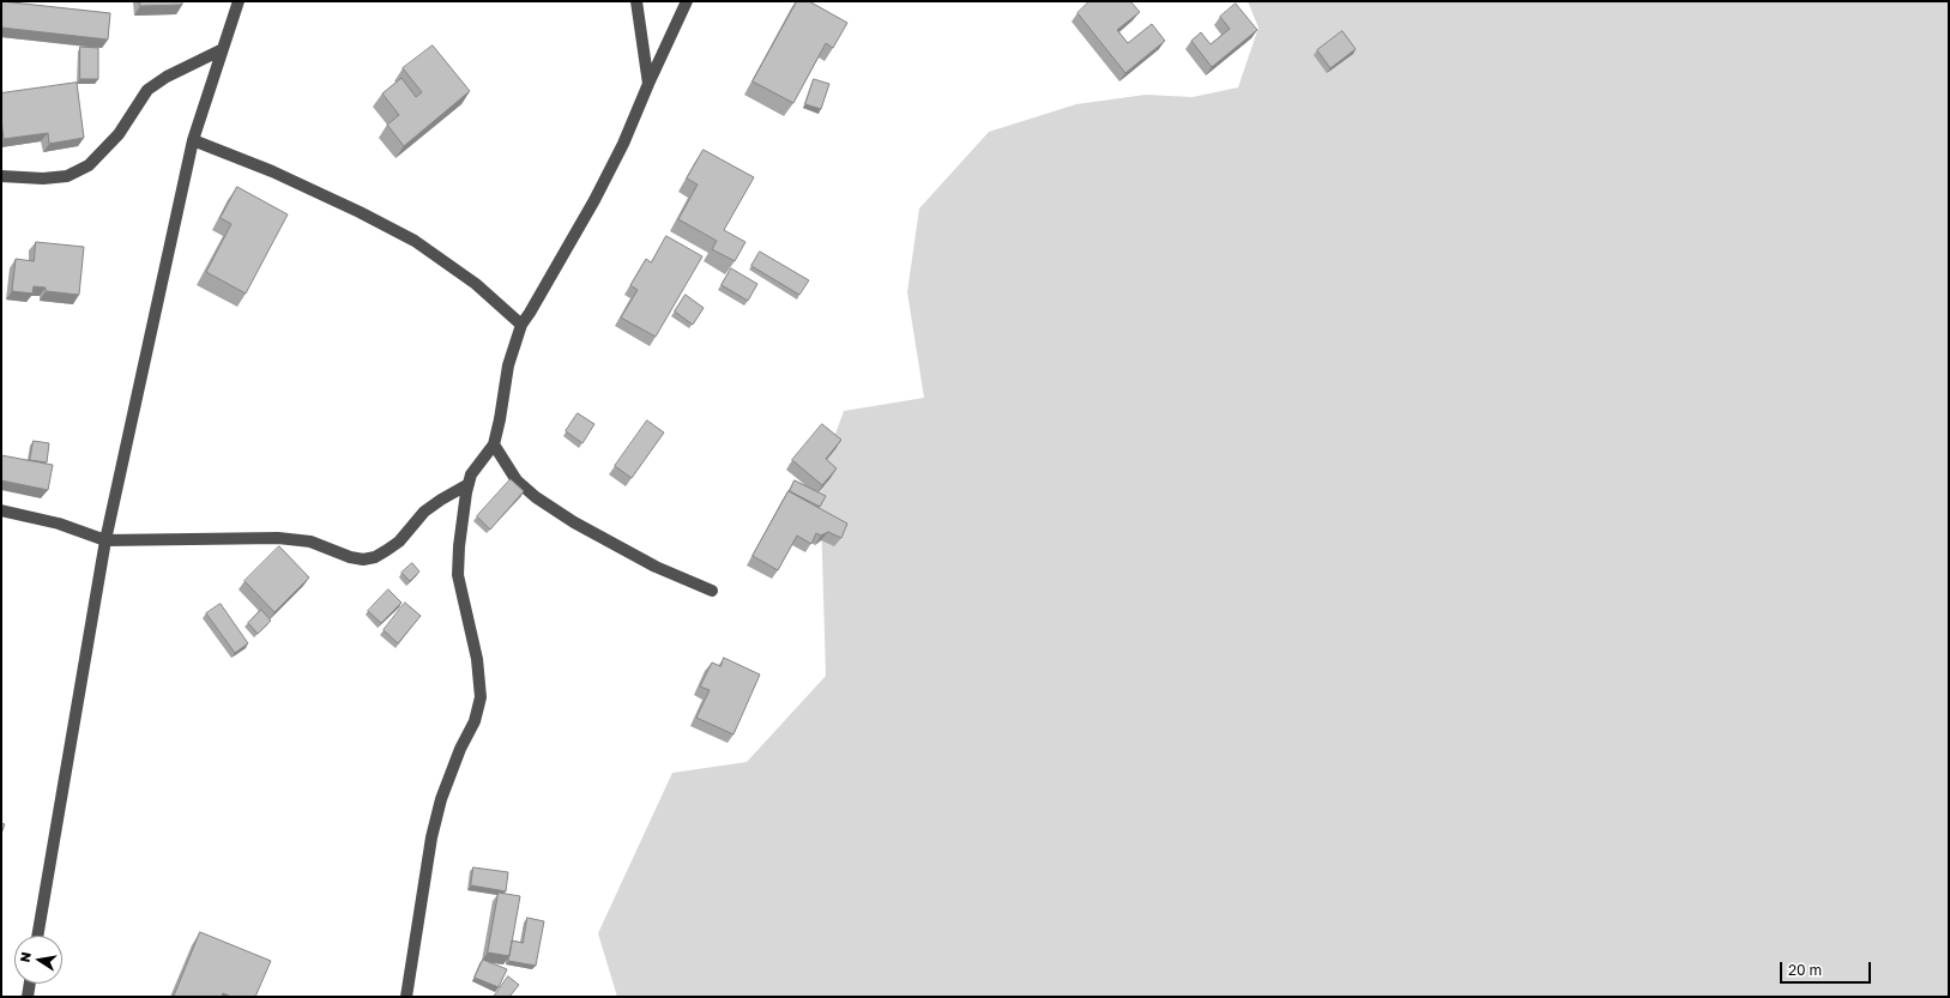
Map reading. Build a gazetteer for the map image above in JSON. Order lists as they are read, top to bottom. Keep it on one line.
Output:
{"scale_bar":"20 m","north":"left"}
